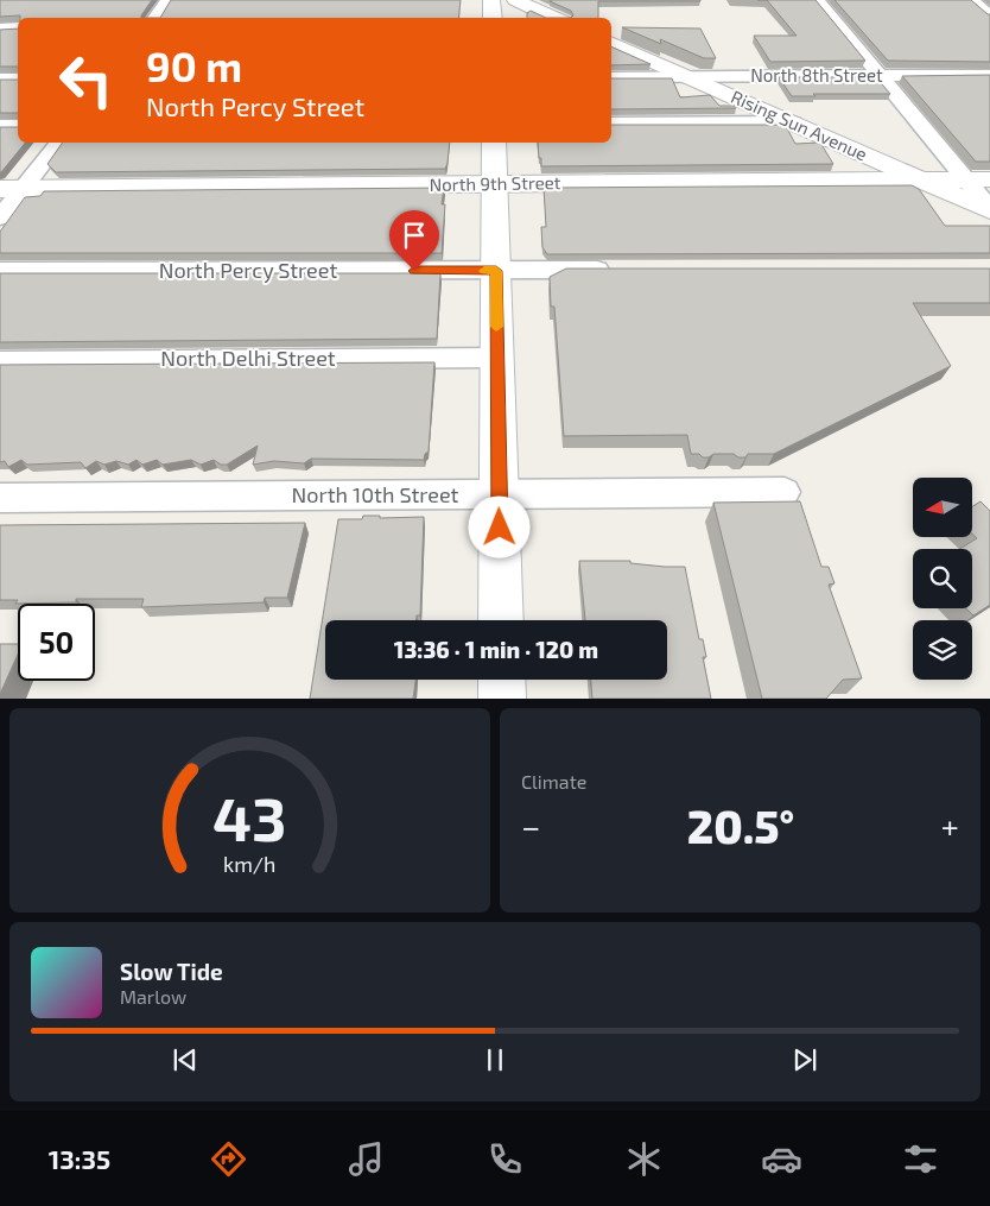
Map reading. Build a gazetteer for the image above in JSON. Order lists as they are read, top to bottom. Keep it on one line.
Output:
{"streets":{"street":["North 8th Street","Rising Sun Avenue","North 9th Street","North Percy Street","North Delhi Street","North 10th Street"]},"crossings":[["North 8th Street","Rising Sun Avenue"],["Rising Sun Avenue","North 9th Street"]],"north":"left","page":{"turn":["90 m","North Percy Street"],"limit":"50","trip":"13:36 · 1 min · 120 m","tile":"Climate","heat":["−","20.5°","+"],"song":["Slow Tide","Marlow"],"tabs":"13:35","gauge":["43","km/h"]}}
